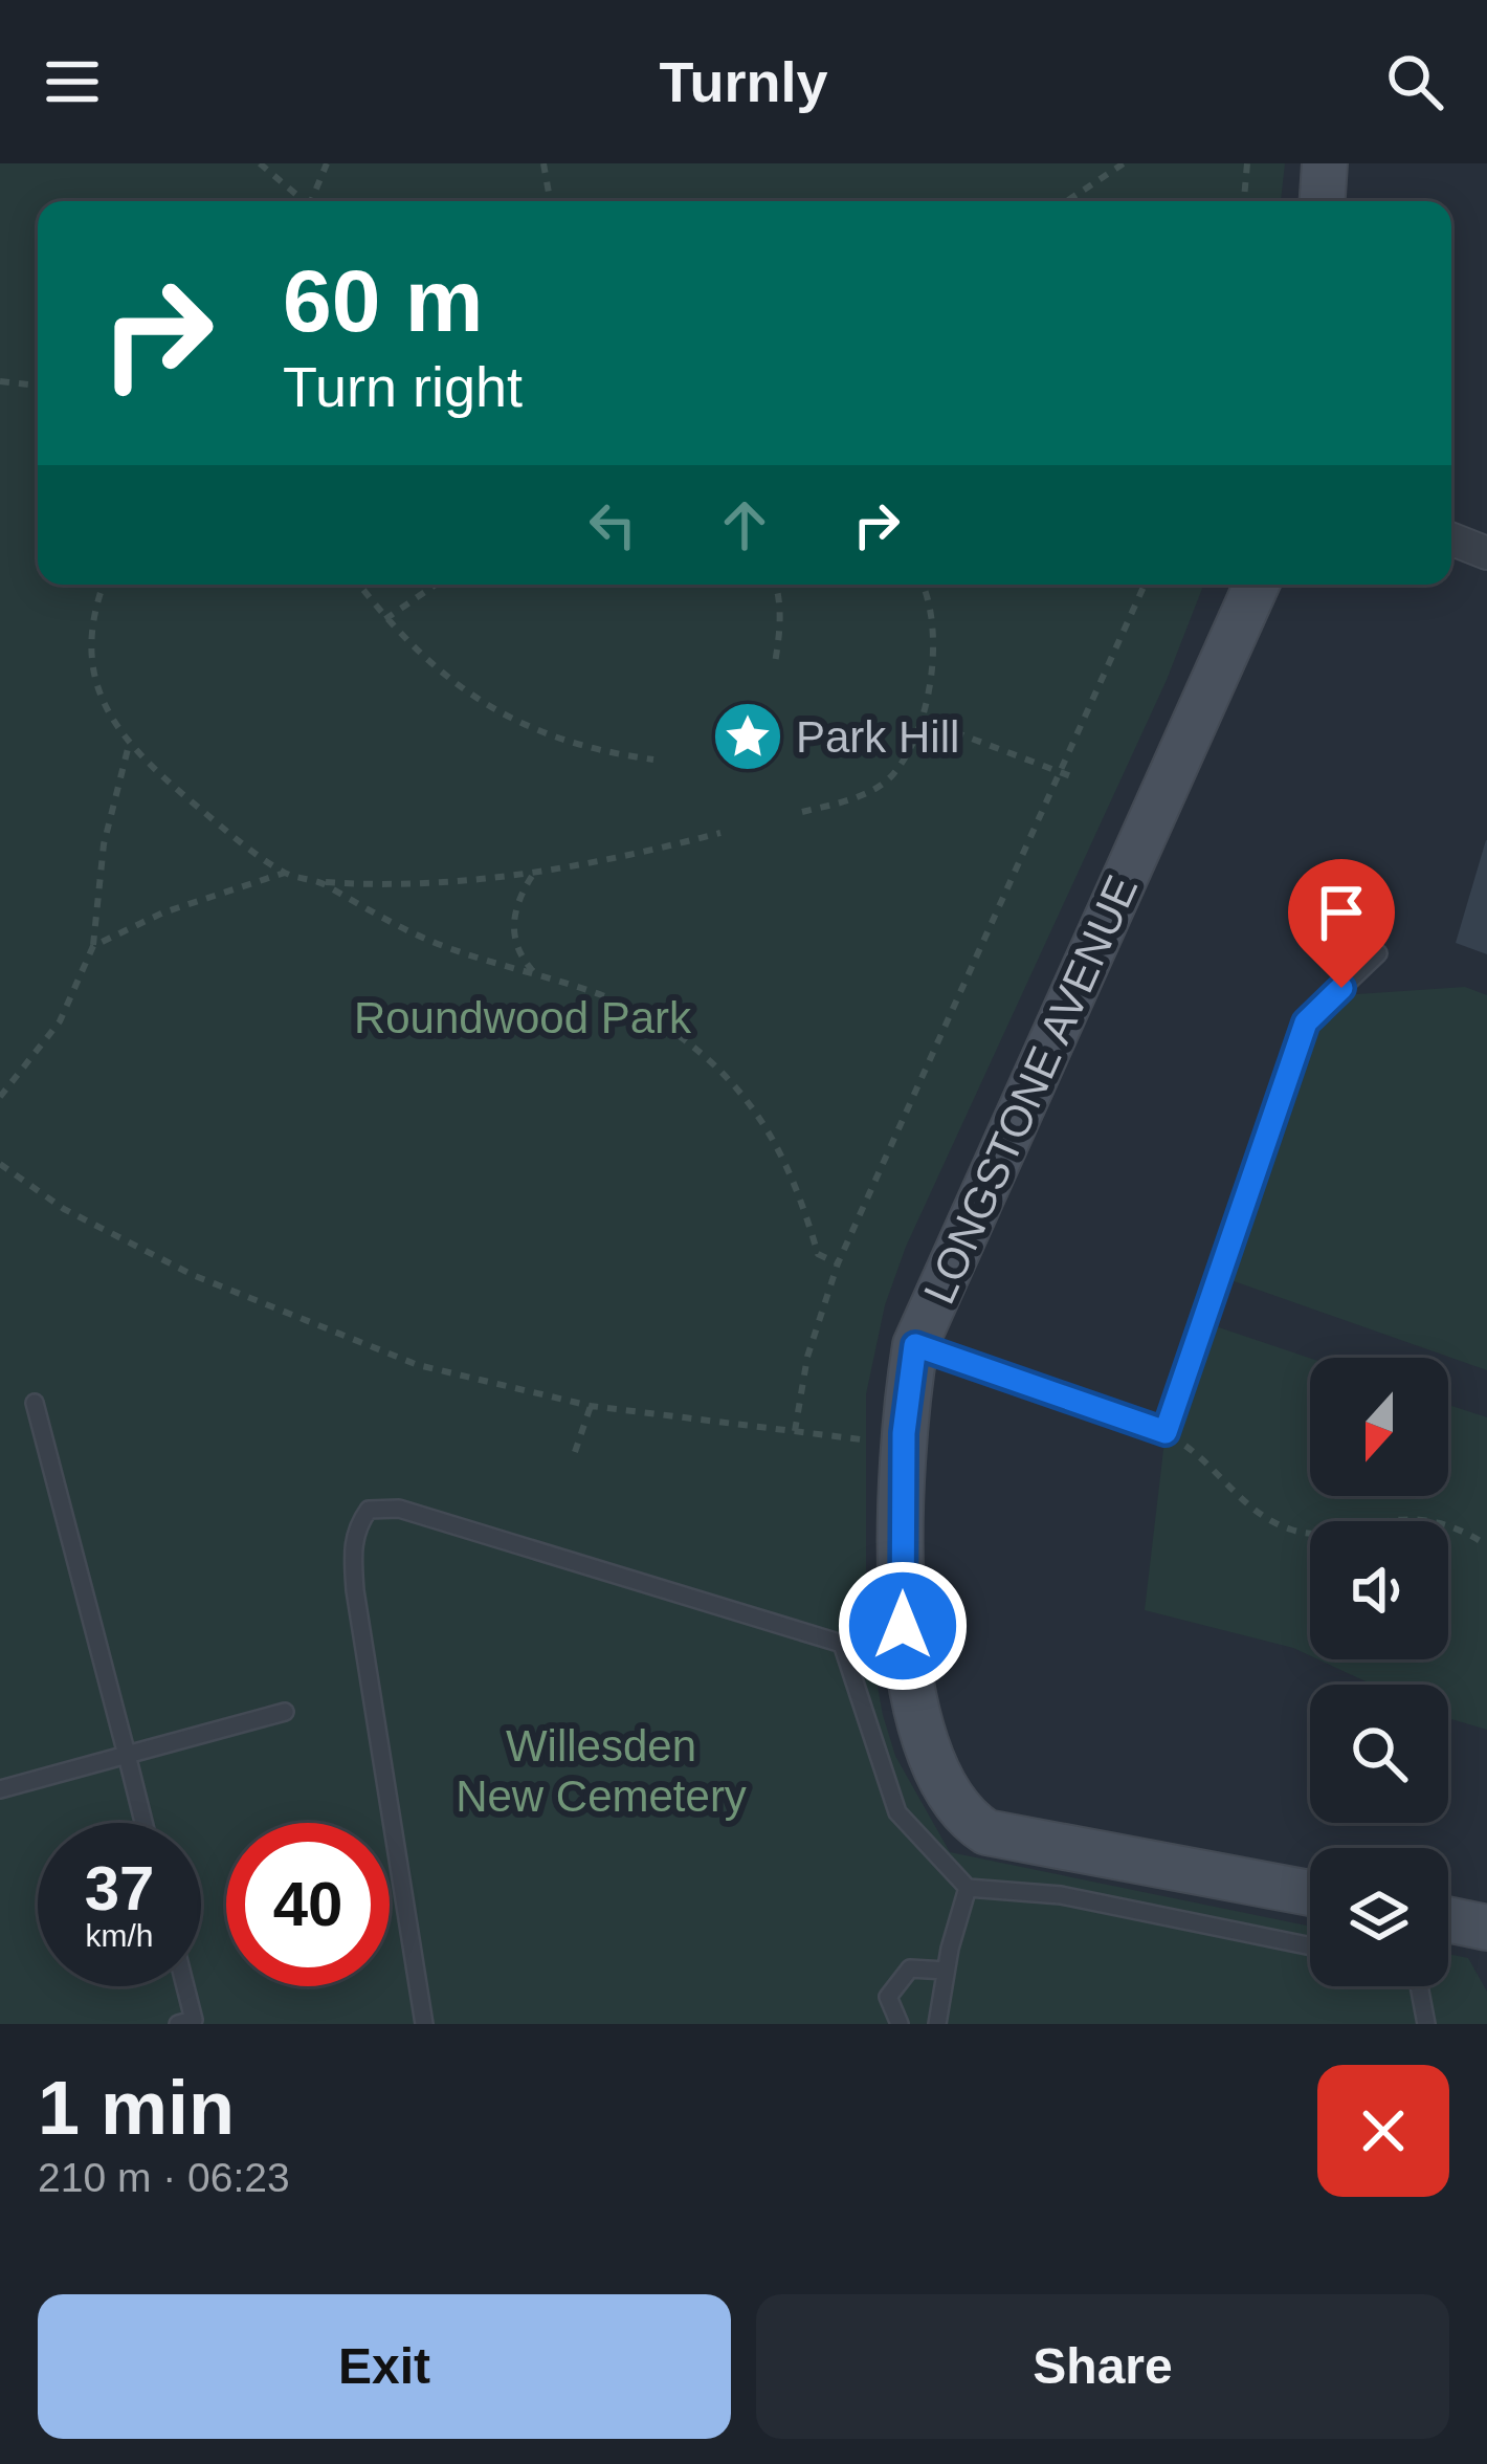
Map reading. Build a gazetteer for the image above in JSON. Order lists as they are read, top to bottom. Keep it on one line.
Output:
{"streets":{"street":["LONGSTONE AVENUE"]},"parks":["Roundwood Park","Willesden New Cemetery"],"places":{"place":["Park Hill"]},"north":"bottom","page":{"header":"Turnly","turn":["60 m","Turn right"],"speed":"37 km/h","limit":"40","heading":["1 min","210 m · 06:23"],"buttons":["Exit","Share"]}}
